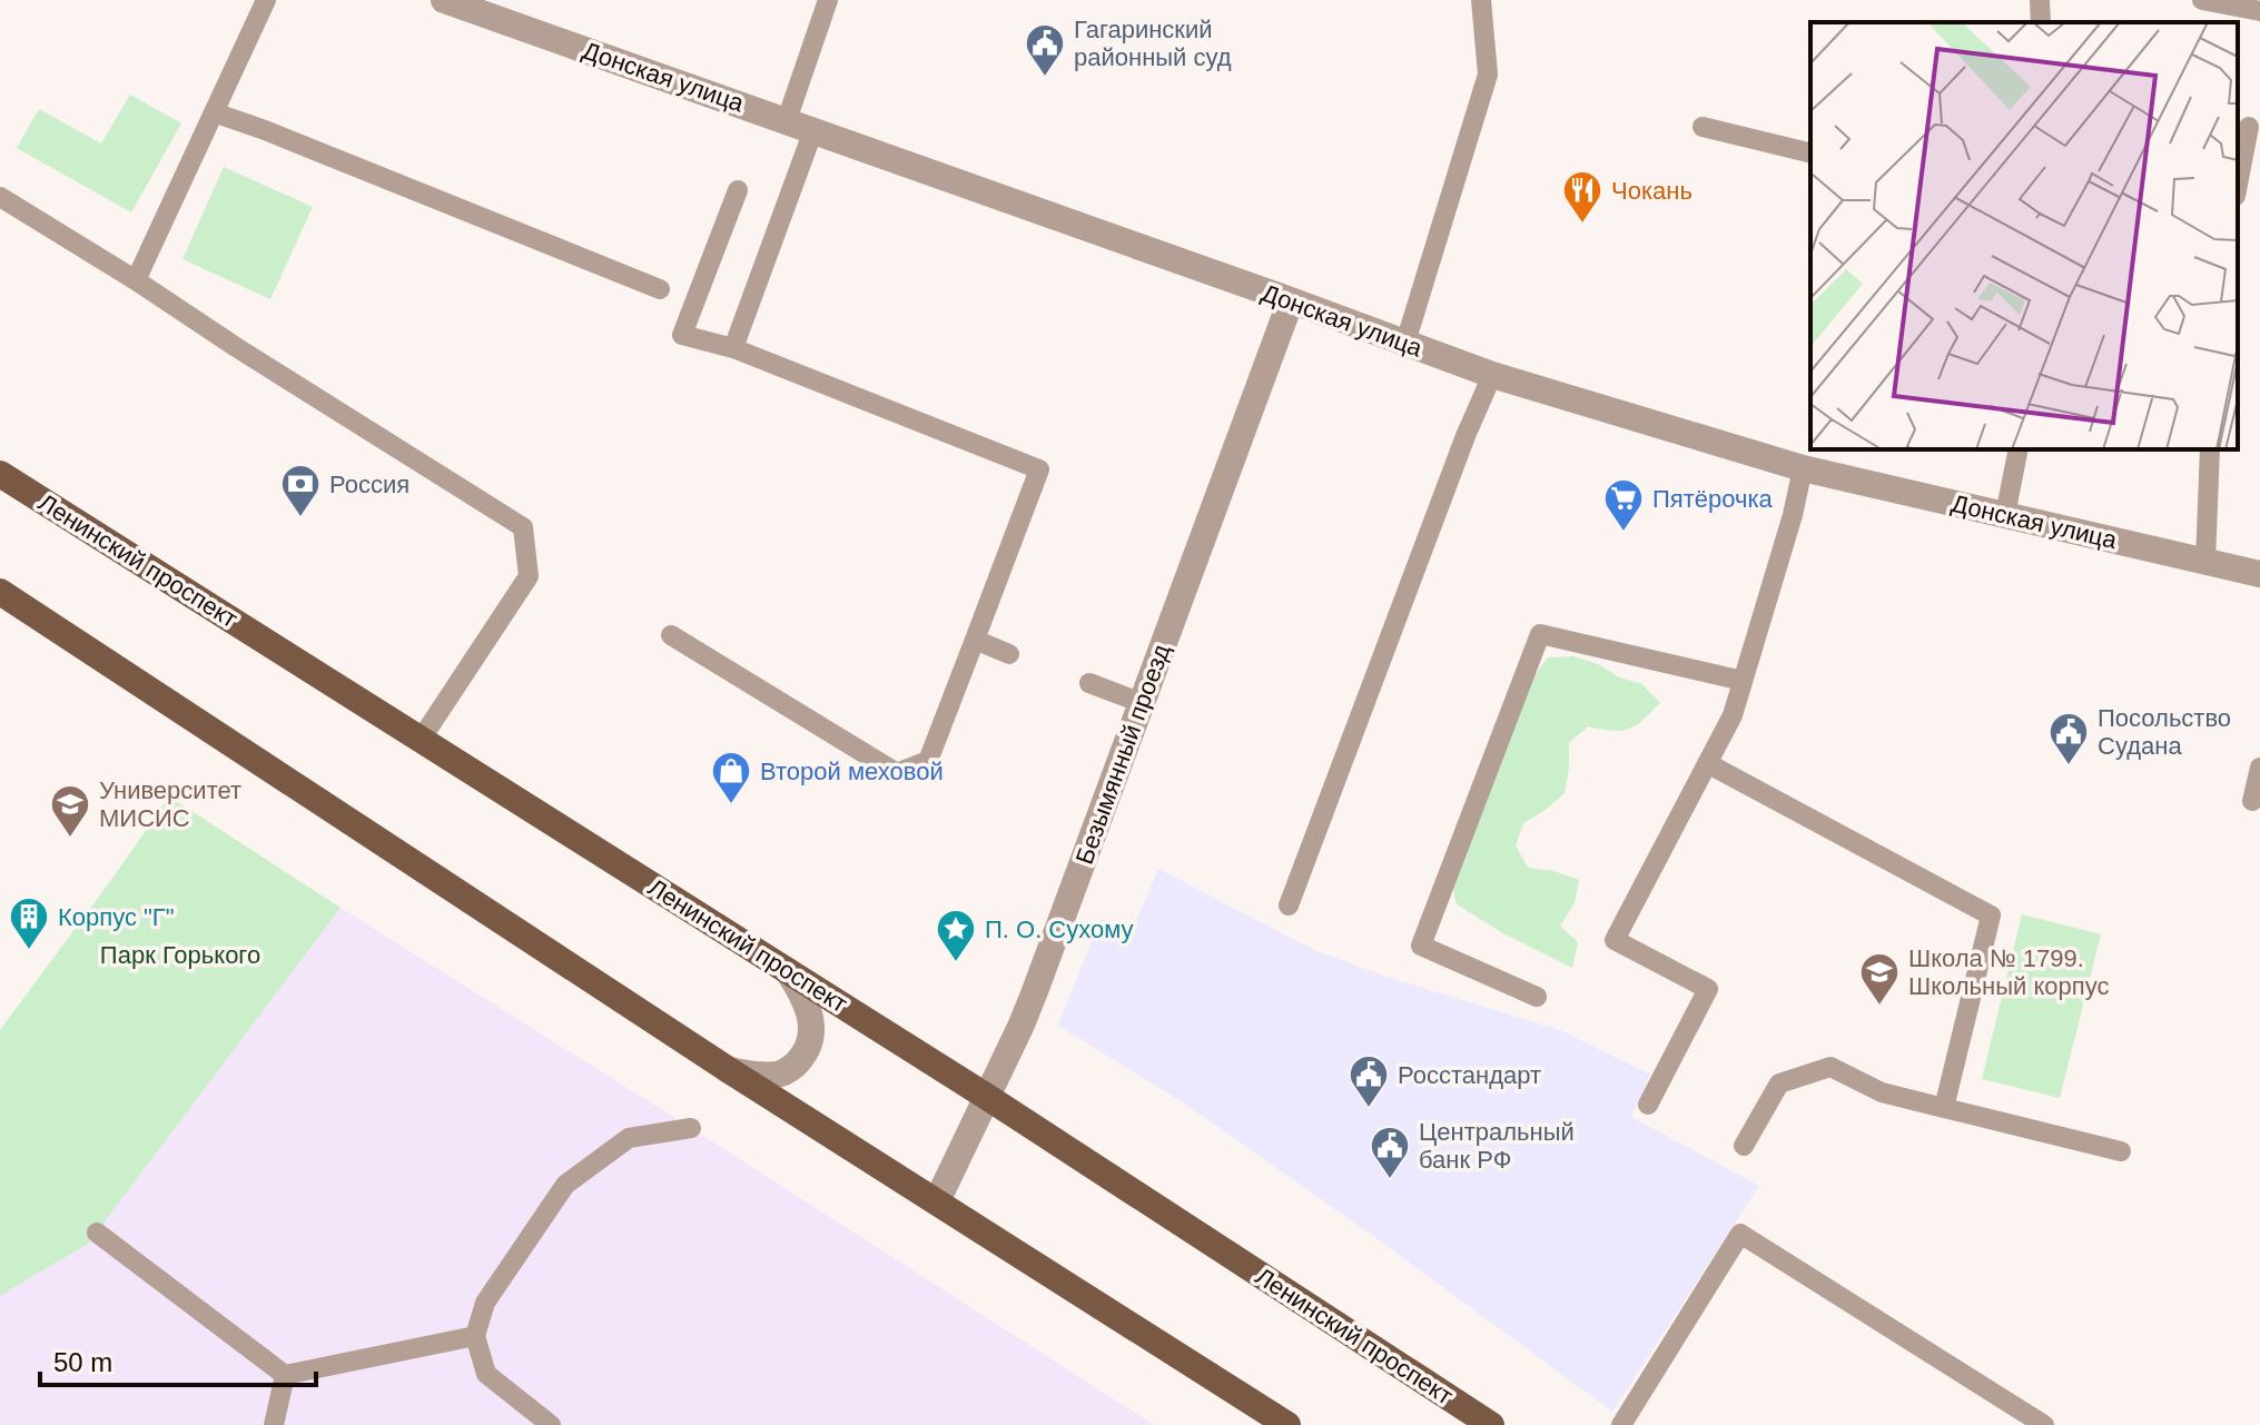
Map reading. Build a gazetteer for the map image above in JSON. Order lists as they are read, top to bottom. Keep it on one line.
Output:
{"streets":{"main road":["Ленинский проспект"],"street":["Донская улица","Безымянный проезд"]},"crossings":[["Донская улица","Безымянный проезд"],["Ленинский проспект","Безымянный проезд"]],"parks":["Парк Горького"],"places":{"public building":["Гагаринский районный суд","Посольство Судана","Росстандарт","Центральный банк РФ"],"restaurant":["Чокань"],"bank":["Россия"],"supermarket":["Пятёрочка"],"shop":["Второй меховой"],"school or university":["Университет МИСИС","Школа № 1799. Школьный корпус"],"building":["Корпус \"Г\""],"place":["П. О. Сухому"]},"scale_bar":"50 m"}
